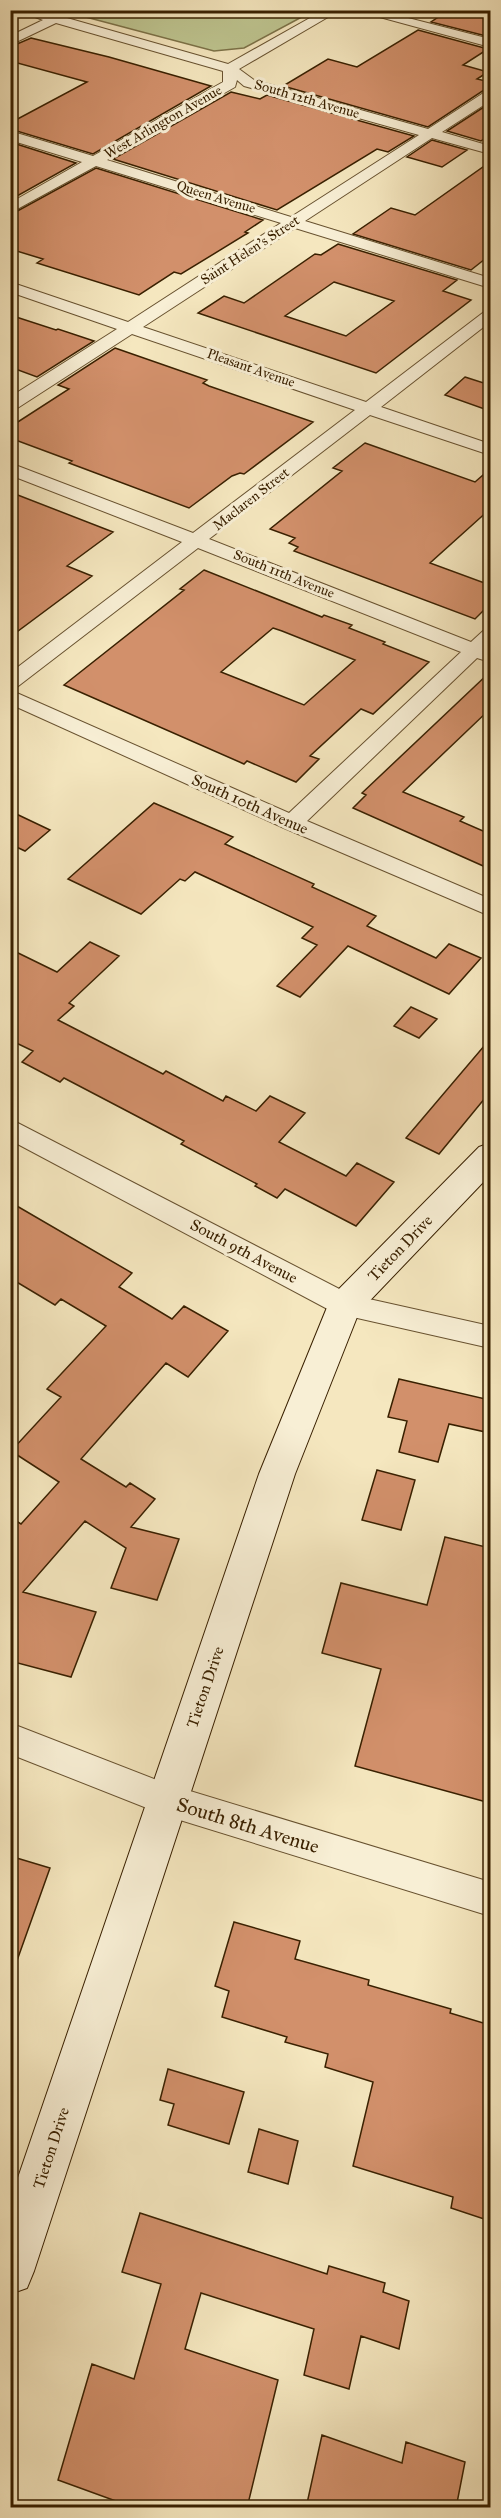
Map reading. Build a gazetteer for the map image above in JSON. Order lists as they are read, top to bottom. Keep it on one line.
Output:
{"streets":{"main road":["Tieton Drive"],"street":["South 12th Avenue","West Arlington Avenue","Queen Avenue","Saint Helen's Street","Pleasant Avenue","Maclaren Street","South 11th Avenue","South 10th Avenue","South 9th Avenue","South 8th Avenue"]},"crossings":[["South 12th Avenue","West Arlington Avenue"],["South 12th Avenue","Saint Helen's Street"],["West Arlington Avenue","Queen Avenue"],["Queen Avenue","Saint Helen's Street"],["Saint Helen's Street","Pleasant Avenue"],["Pleasant Avenue","Maclaren Street"],["Maclaren Street","South 11th Avenue"],["Tieton Drive","South 9th Avenue"],["Tieton Drive","South 8th Avenue"]]}
